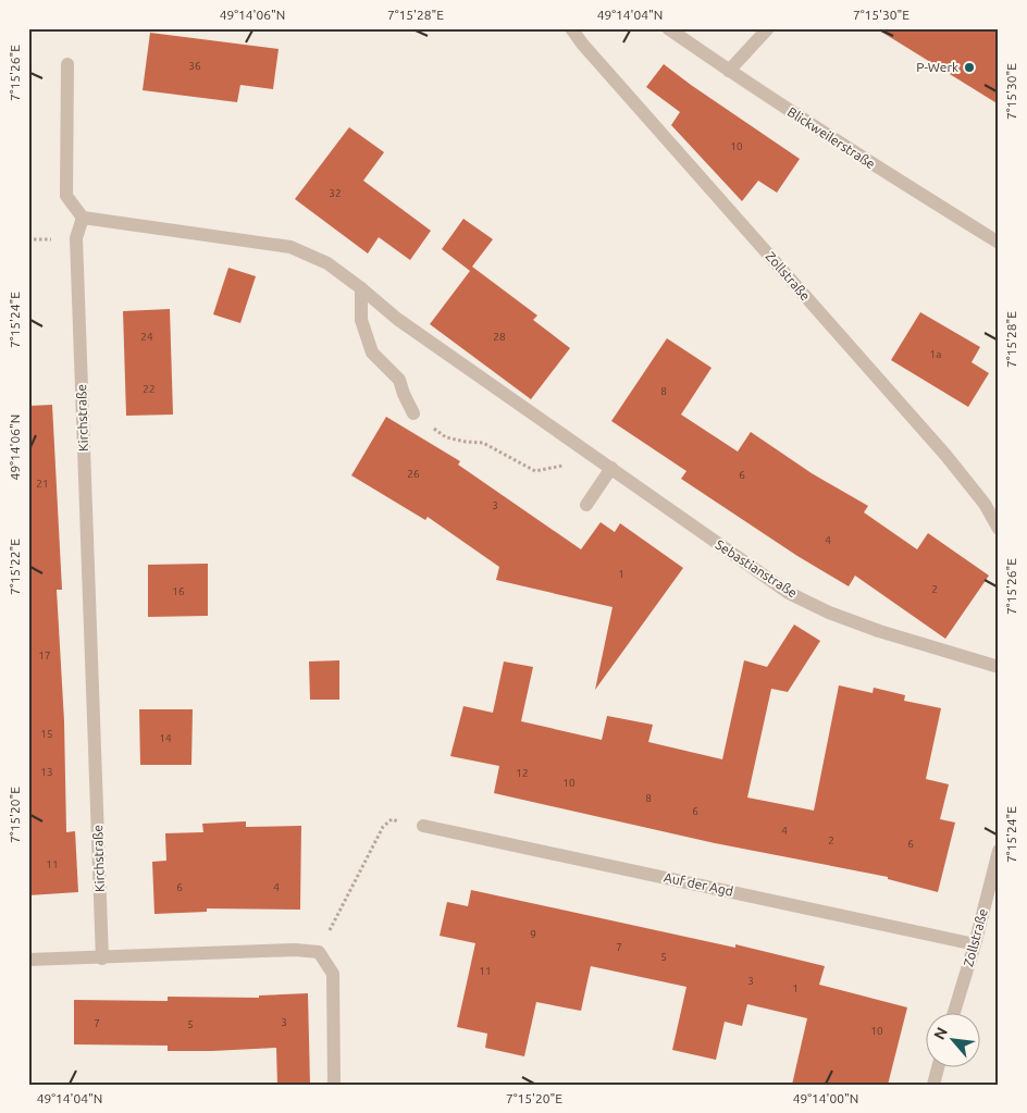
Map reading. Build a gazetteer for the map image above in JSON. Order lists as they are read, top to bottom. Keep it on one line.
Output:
{"streets":{"street":["Blickweilerstraße","Zollstraße","Kirchstraße","Sebastianstraße","Auf der Agd"]},"crossings":[["Zollstraße","Auf der Agd"]],"places":["P-Werk"],"house_numbers":["36","10","32","24","28","1a","22","8","26","6","21","3","4","1","2","16","17","15","14","13","12","10","8","6","4","2","6","11","6","4","9","7","5","11","3","1","3","7","5","10"],"north":"top left","coordinates":["49°14'06\"N","7°15'28\"E","49°14'04\"N","7°15'30\"E","7°15'26\"E","7°15'24\"E","7°15'22\"E","7°15'20\"E","49°14'00\"N"]}
